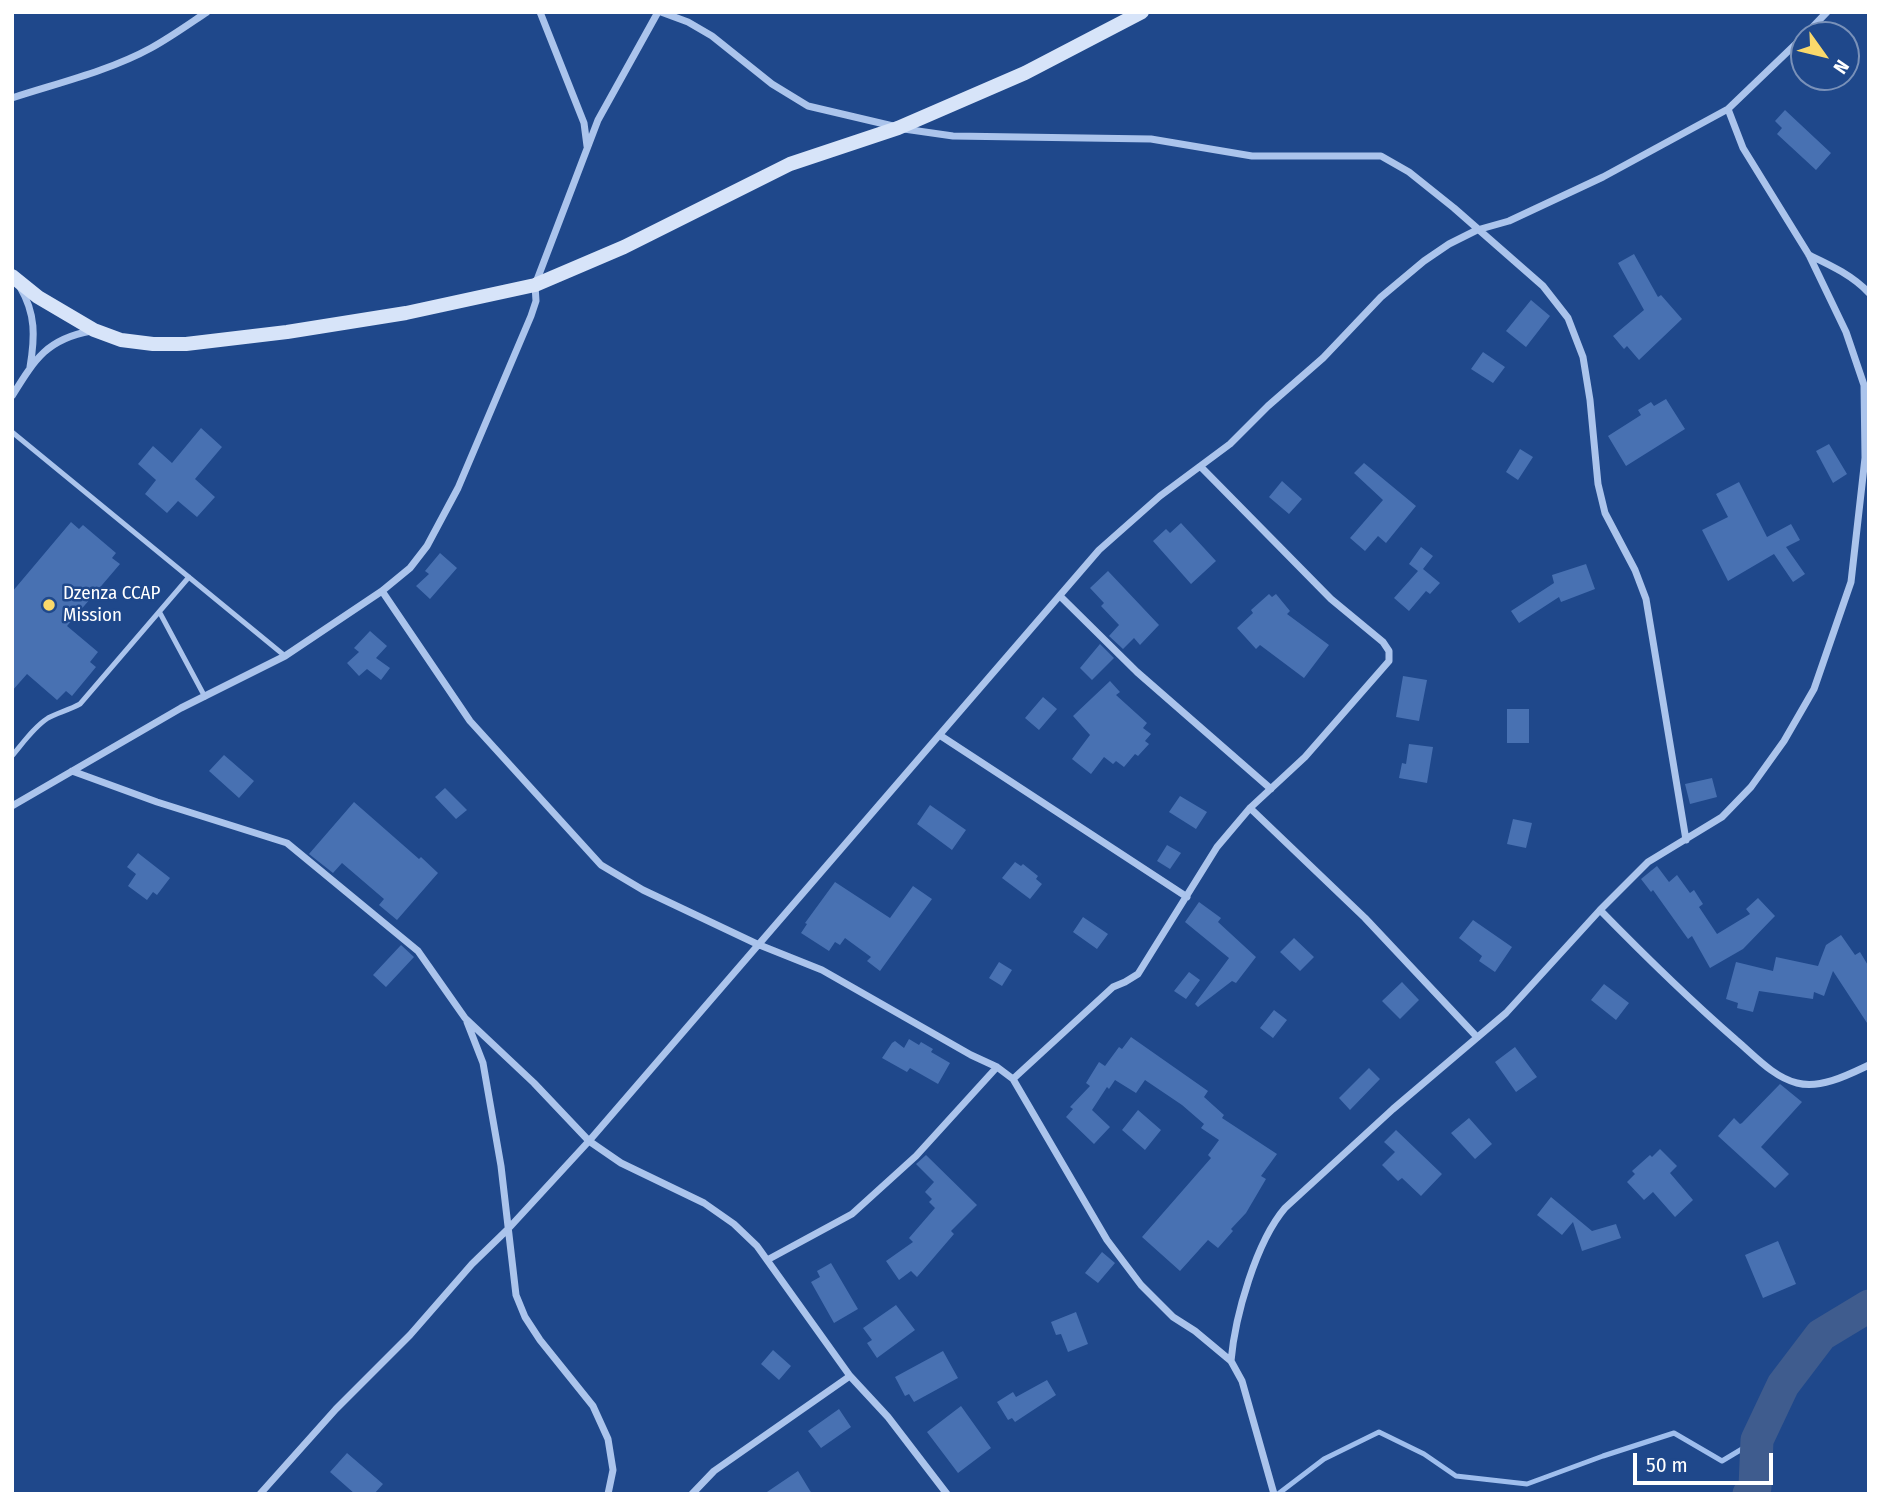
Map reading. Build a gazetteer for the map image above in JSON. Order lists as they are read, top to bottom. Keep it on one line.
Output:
{"places":["Dzenza CCAP Mission"],"scale_bar":"50 m","north":"bottom right"}
